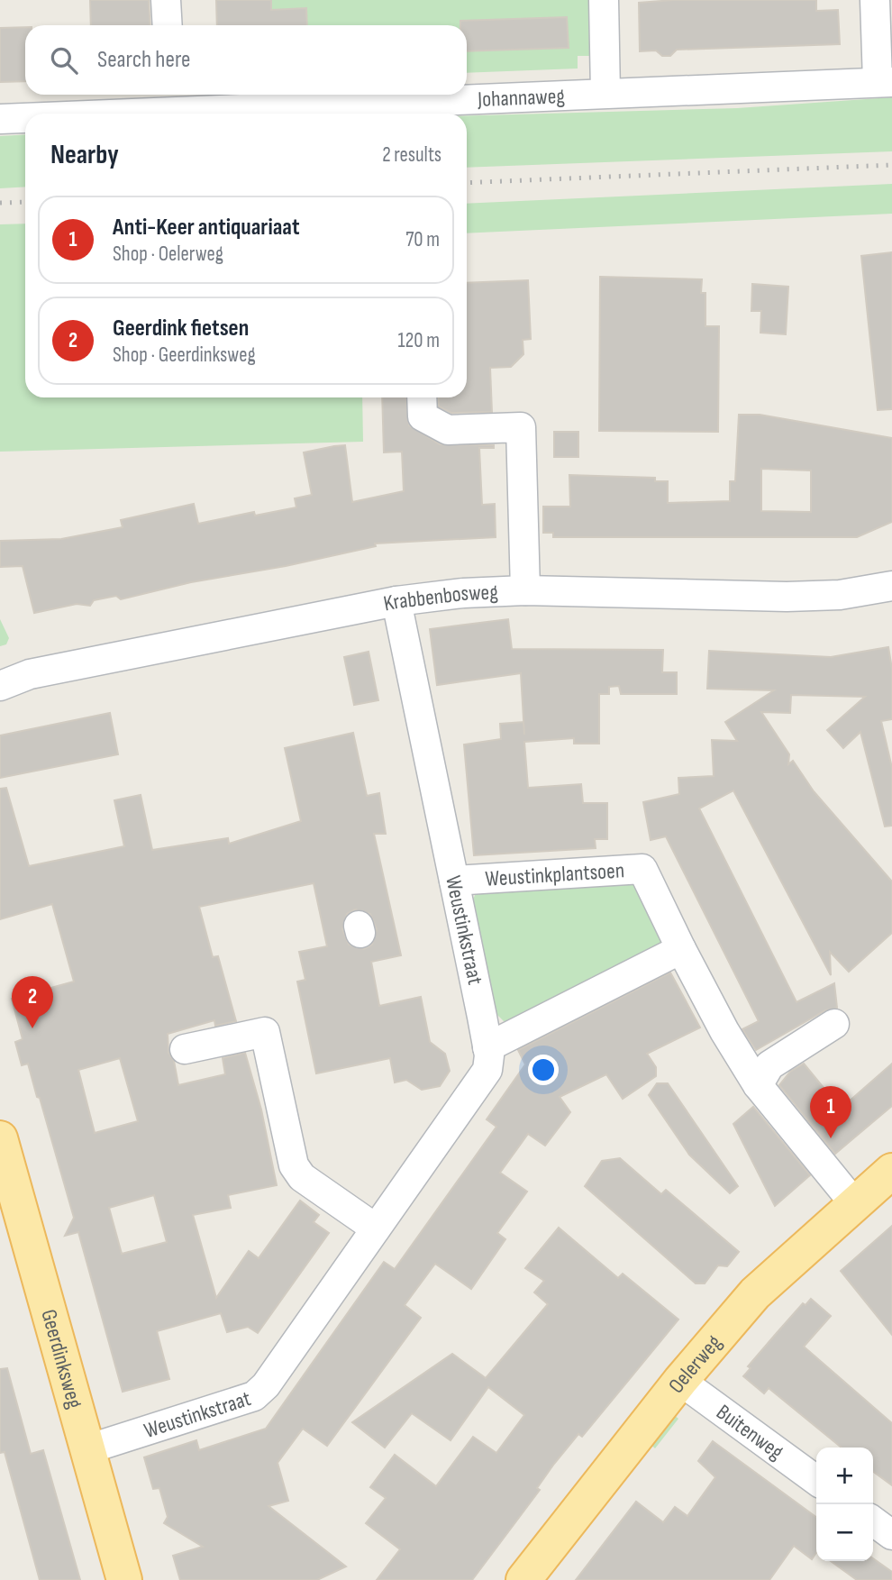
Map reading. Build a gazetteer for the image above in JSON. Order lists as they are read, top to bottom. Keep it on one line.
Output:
{"streets":{"main road":["Geerdinksweg","Oelerweg"],"street":["Johannaweg","Krabbenbosweg","Weustinkplantsoen","Weustinkstraat","Buitenweg"]},"crossings":[["Krabbenbosweg","Weustinkstraat"],["Weustinkplantsoen","Weustinkstraat"],["Weustinkplantsoen","Oelerweg"],["Weustinkstraat","Geerdinksweg"],["Oelerweg","Buitenweg"]],"page":{"search":"Search here","heading":["Nearby","2 results"],"list":[{"mark":"1","name":"Anti-Keer antiquariaat","note":"Shop · Oelerweg","value":"70 m"},{"mark":"2","name":"Geerdink fietsen","note":"Shop · Geerdinksweg","value":"120 m"}],"pins":["2","1"],"map_buttons":["+","−"]}}
